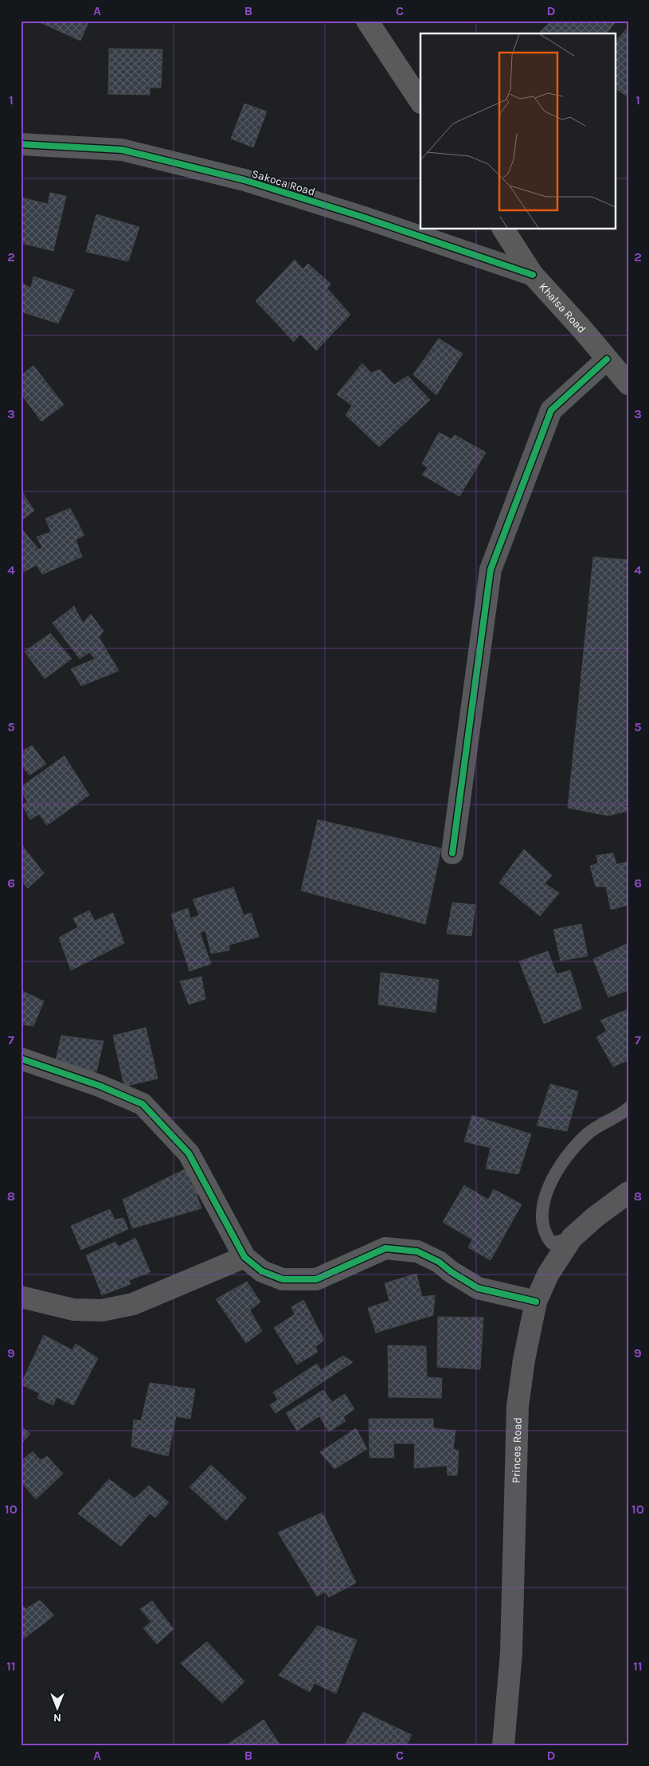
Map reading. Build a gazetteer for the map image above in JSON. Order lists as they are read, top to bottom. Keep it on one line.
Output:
{"streets":{"main road":["Khalsa Road","Princes Road"],"street":["Sakoca Road"]},"crossings":[["Sakoca Road","Khalsa Road"]],"north":"bottom","grid":{"columns":["A","B","C","D"],"rows":["1","2","3","4","5","6","7","8","9","10","11"]}}
